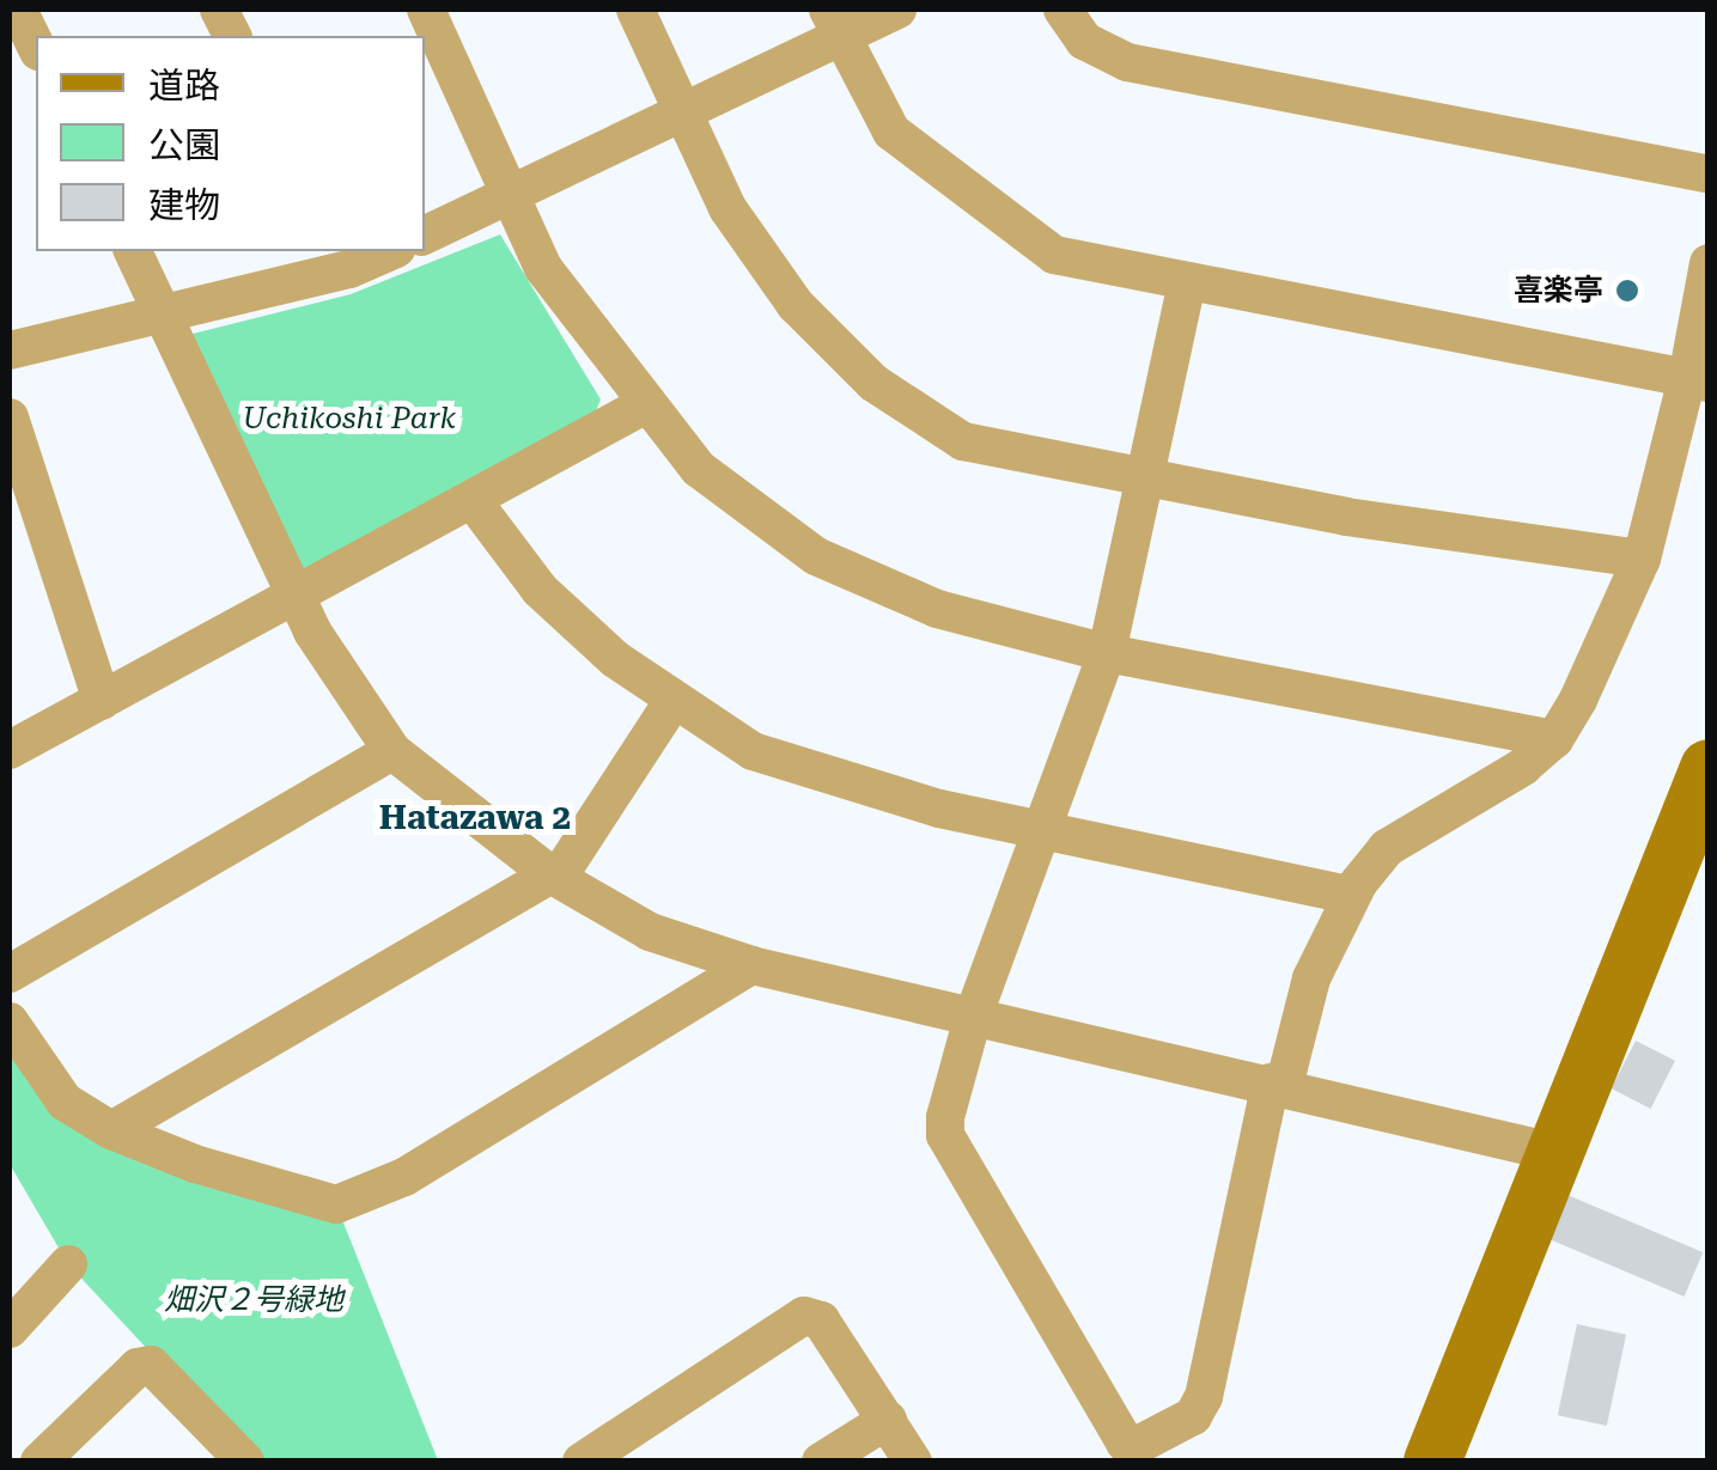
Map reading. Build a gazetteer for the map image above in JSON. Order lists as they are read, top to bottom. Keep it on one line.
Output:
{"districts":["Hatazawa 2"],"parks":["Uchikoshi Park","畑沢２号緑地"],"places":["喜楽亭"],"legend":["道路","公園","建物"]}
